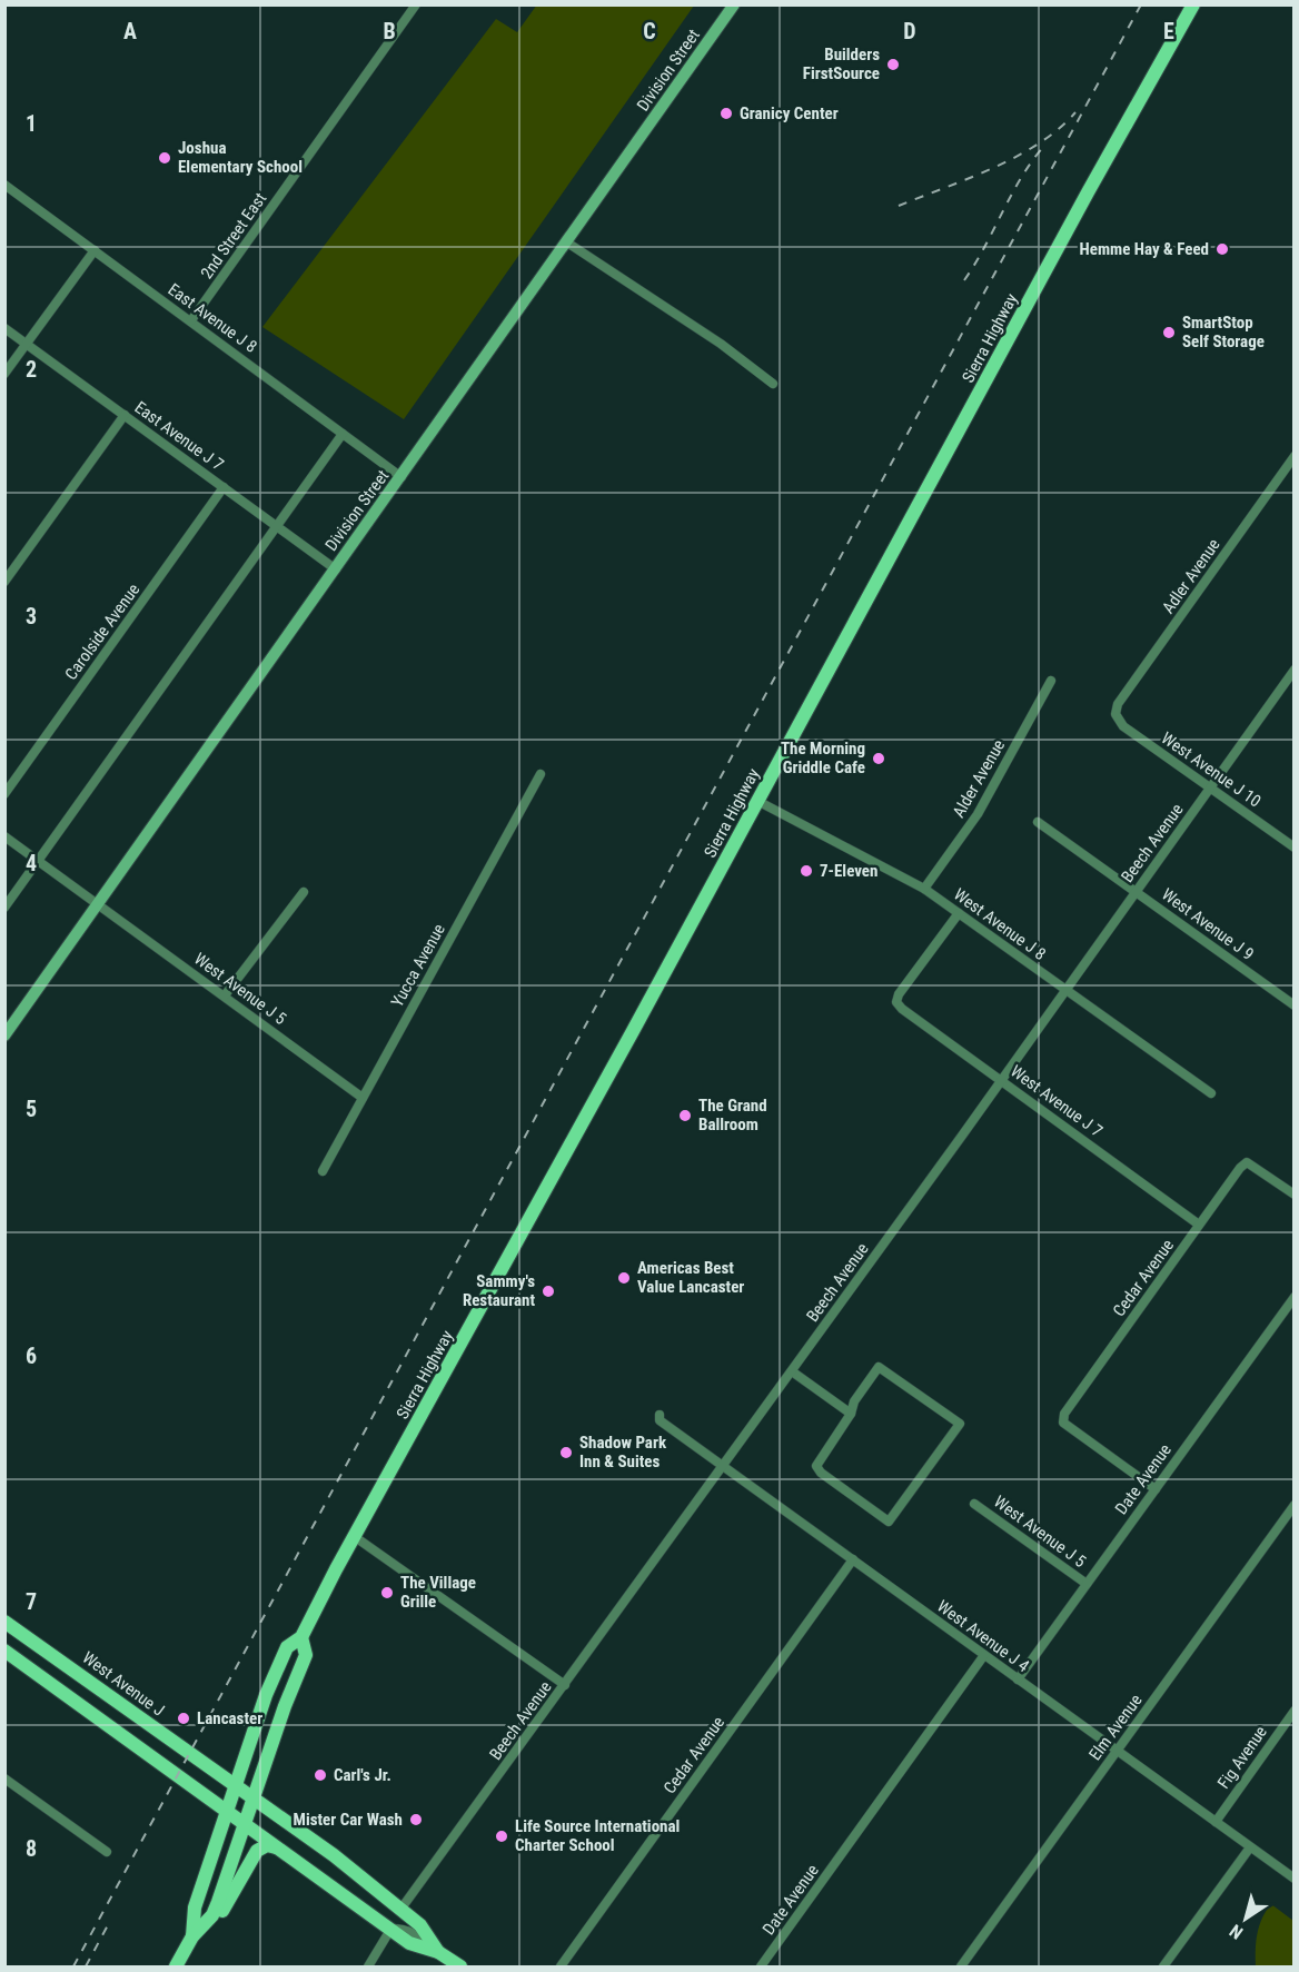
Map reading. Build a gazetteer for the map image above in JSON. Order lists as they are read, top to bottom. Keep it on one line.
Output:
{"streets":{"main road":["Division Street","Sierra Highway","West Avenue J"],"street":["2nd Street East","East Avenue J 8","East Avenue J 7","Adler Avenue","Carolside Avenue","West Avenue J 10","Alder Avenue","Beech Avenue","West Avenue J 8","West Avenue J 9","Yucca Avenue","West Avenue J 5","West Avenue J 7","Cedar Avenue","Date Avenue","West Avenue J 4","Elm Avenue","Fig Avenue"]},"crossings":[["Division Street","East Avenue J 8"],["Division Street","East Avenue J 7"],["Division Street","West Avenue J 5"],["2nd Street East","East Avenue J 8"],["Sierra Highway","West Avenue J 8"],["Sierra Highway","West Avenue J"],["East Avenue J 7","Carolside Avenue"],["Adler Avenue","West Avenue J 10"],["West Avenue J 10","Beech Avenue"],["Alder Avenue","West Avenue J 8"],["Beech Avenue","West Avenue J 8"],["Beech Avenue","West Avenue J 9"],["Beech Avenue","West Avenue J 7"],["Beech Avenue","West Avenue J 4"],["Beech Avenue","West Avenue J"],["West Avenue J 8","West Avenue J 7"],["Yucca Avenue","West Avenue J 5"],["West Avenue J 5","Date Avenue"],["West Avenue J 7","Cedar Avenue"],["Cedar Avenue","Date Avenue"],["Cedar Avenue","West Avenue J 4"],["Date Avenue","West Avenue J 4"],["West Avenue J 4","Elm Avenue"],["West Avenue J 4","Fig Avenue"]],"places":["Builders FirstSource","Granicy Center","Joshua Elementary School","Hemme Hay & Feed","SmartStop Self Storage","The Morning Griddle Cafe","7-Eleven","The Grand Ballroom","Americas Best Value Lancaster","Sammy's Restaurant","Shadow Park Inn & Suites","The Village Grille","Lancaster","Carl's Jr.","Mister Car Wash","Life Source International Charter School"],"north":"bottom left","grid":{"columns":["A","B","C","D","E"],"rows":["1","2","3","4","5","6","7","8"]}}
